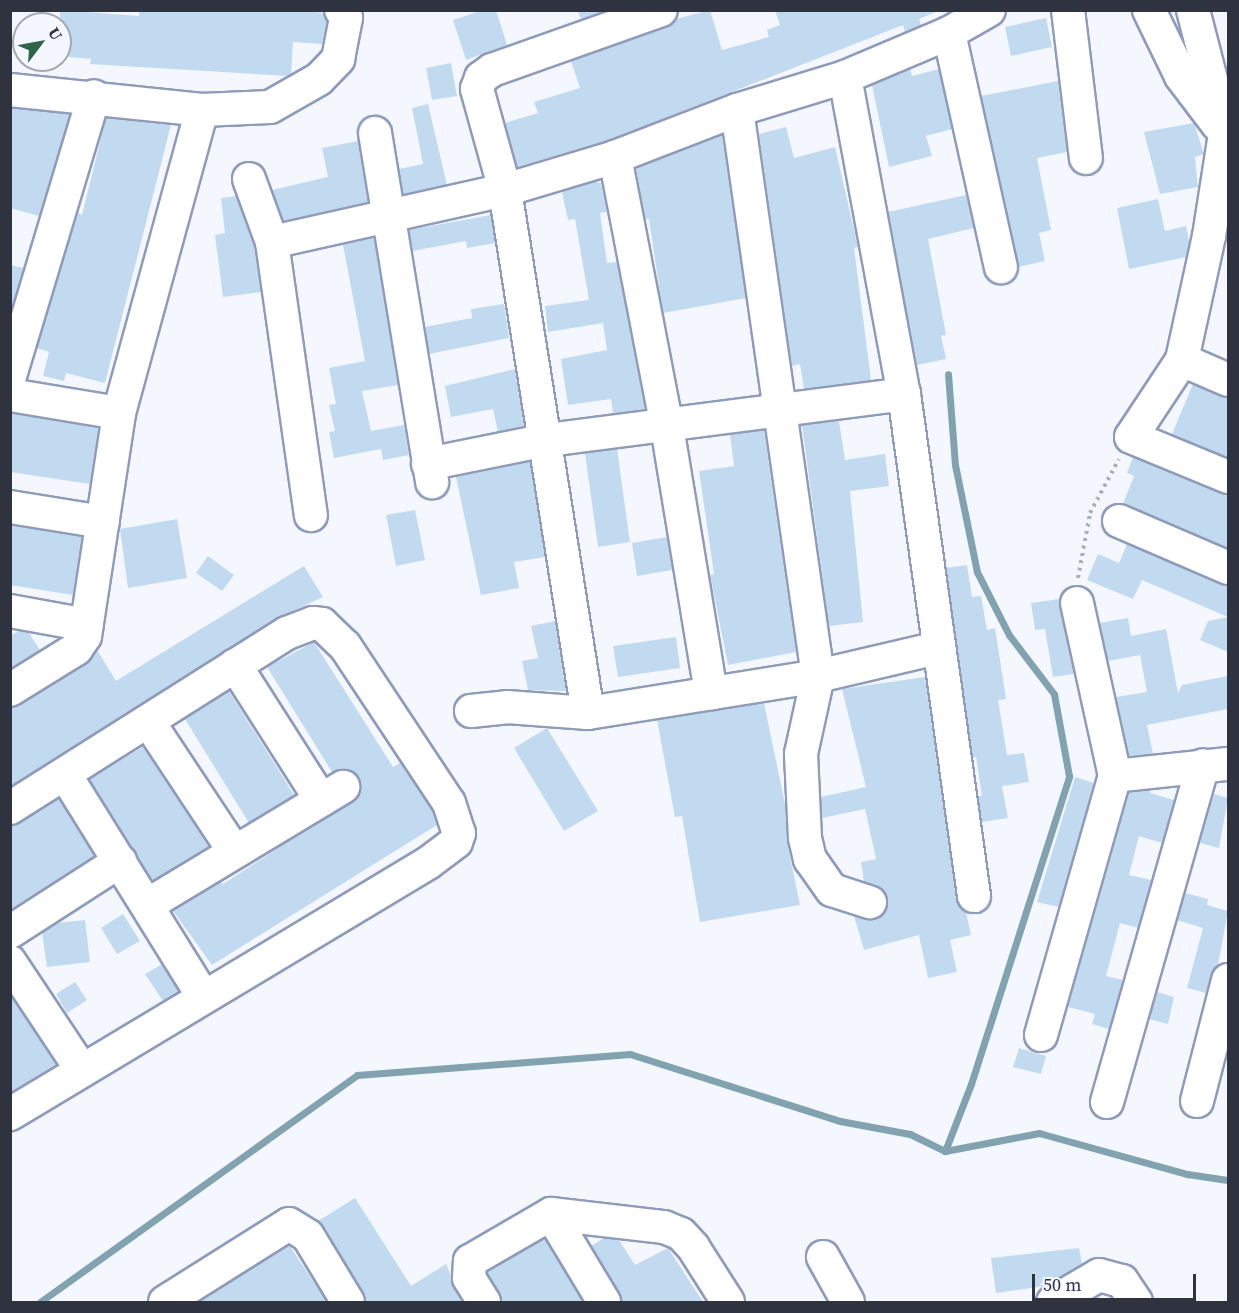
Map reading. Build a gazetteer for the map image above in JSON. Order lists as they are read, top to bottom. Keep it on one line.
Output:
{"scale_bar":"50 m","north":"top right"}
